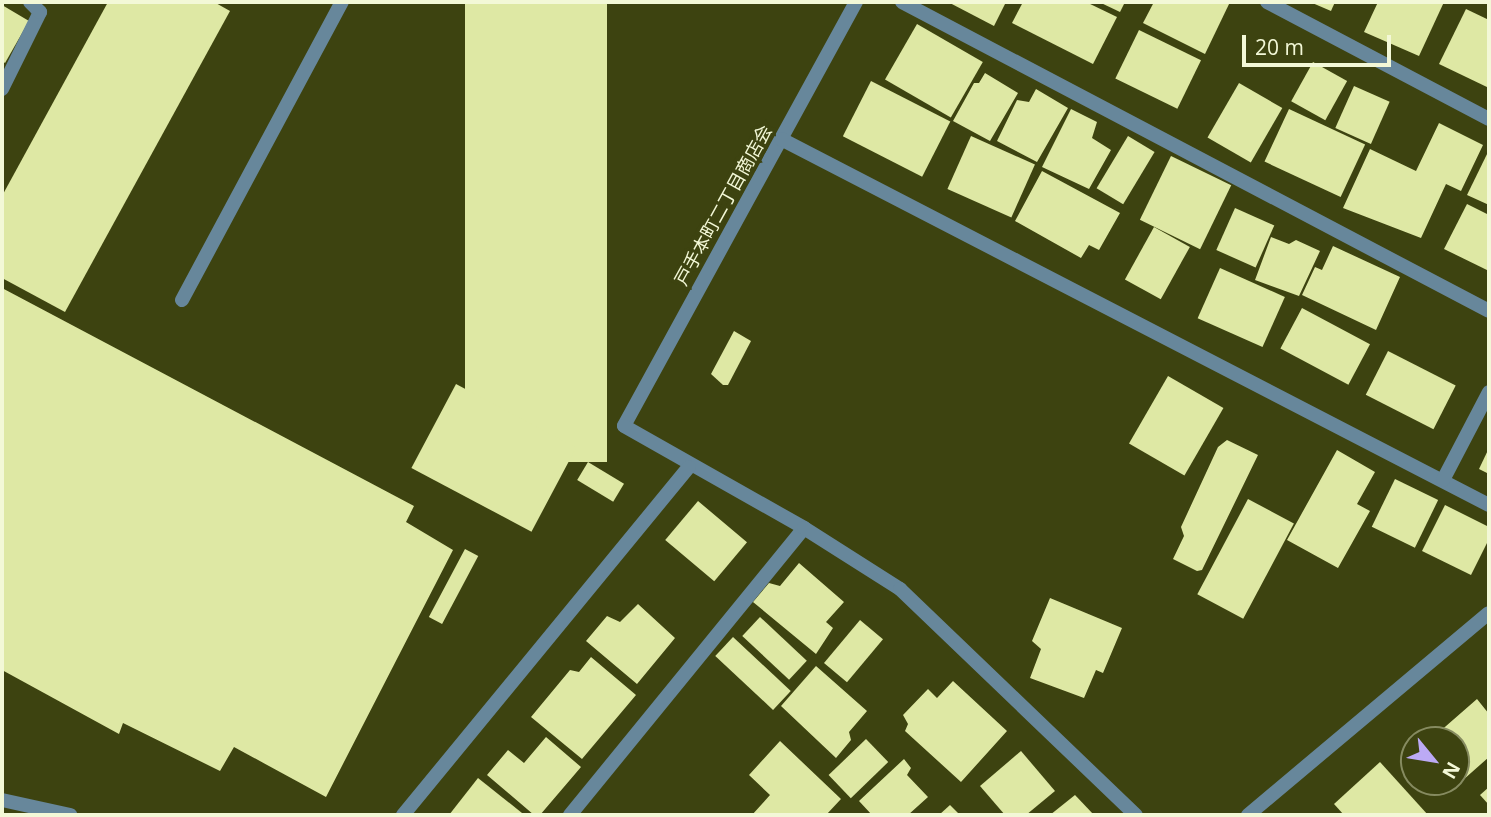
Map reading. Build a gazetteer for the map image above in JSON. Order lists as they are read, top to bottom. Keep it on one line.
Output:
{"streets":{"street":["戸手本町二丁目商店会"]},"scale_bar":"20 m","north":"bottom right"}
